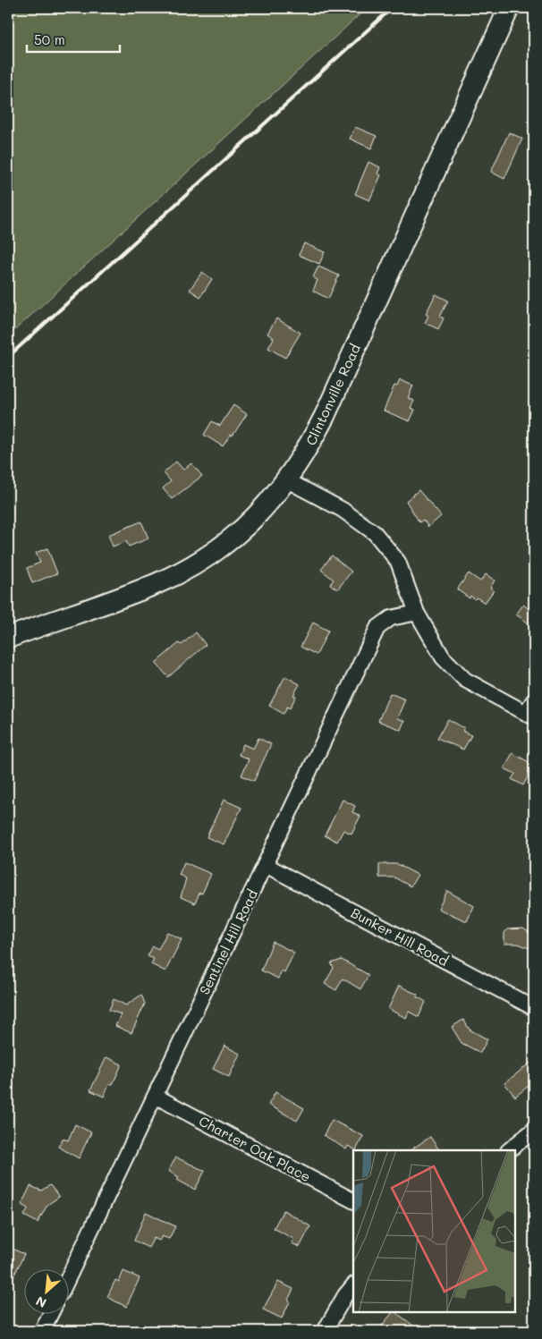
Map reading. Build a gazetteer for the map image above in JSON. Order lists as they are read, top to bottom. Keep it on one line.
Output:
{"streets":{"street":["Clintonville Road","Bunker Hill Road","Sentinel Hill Road","Charter Oak Place"]},"crossings":[["Bunker Hill Road","Sentinel Hill Road"],["Sentinel Hill Road","Charter Oak Place"]],"scale_bar":"50 m","north":"bottom left"}
